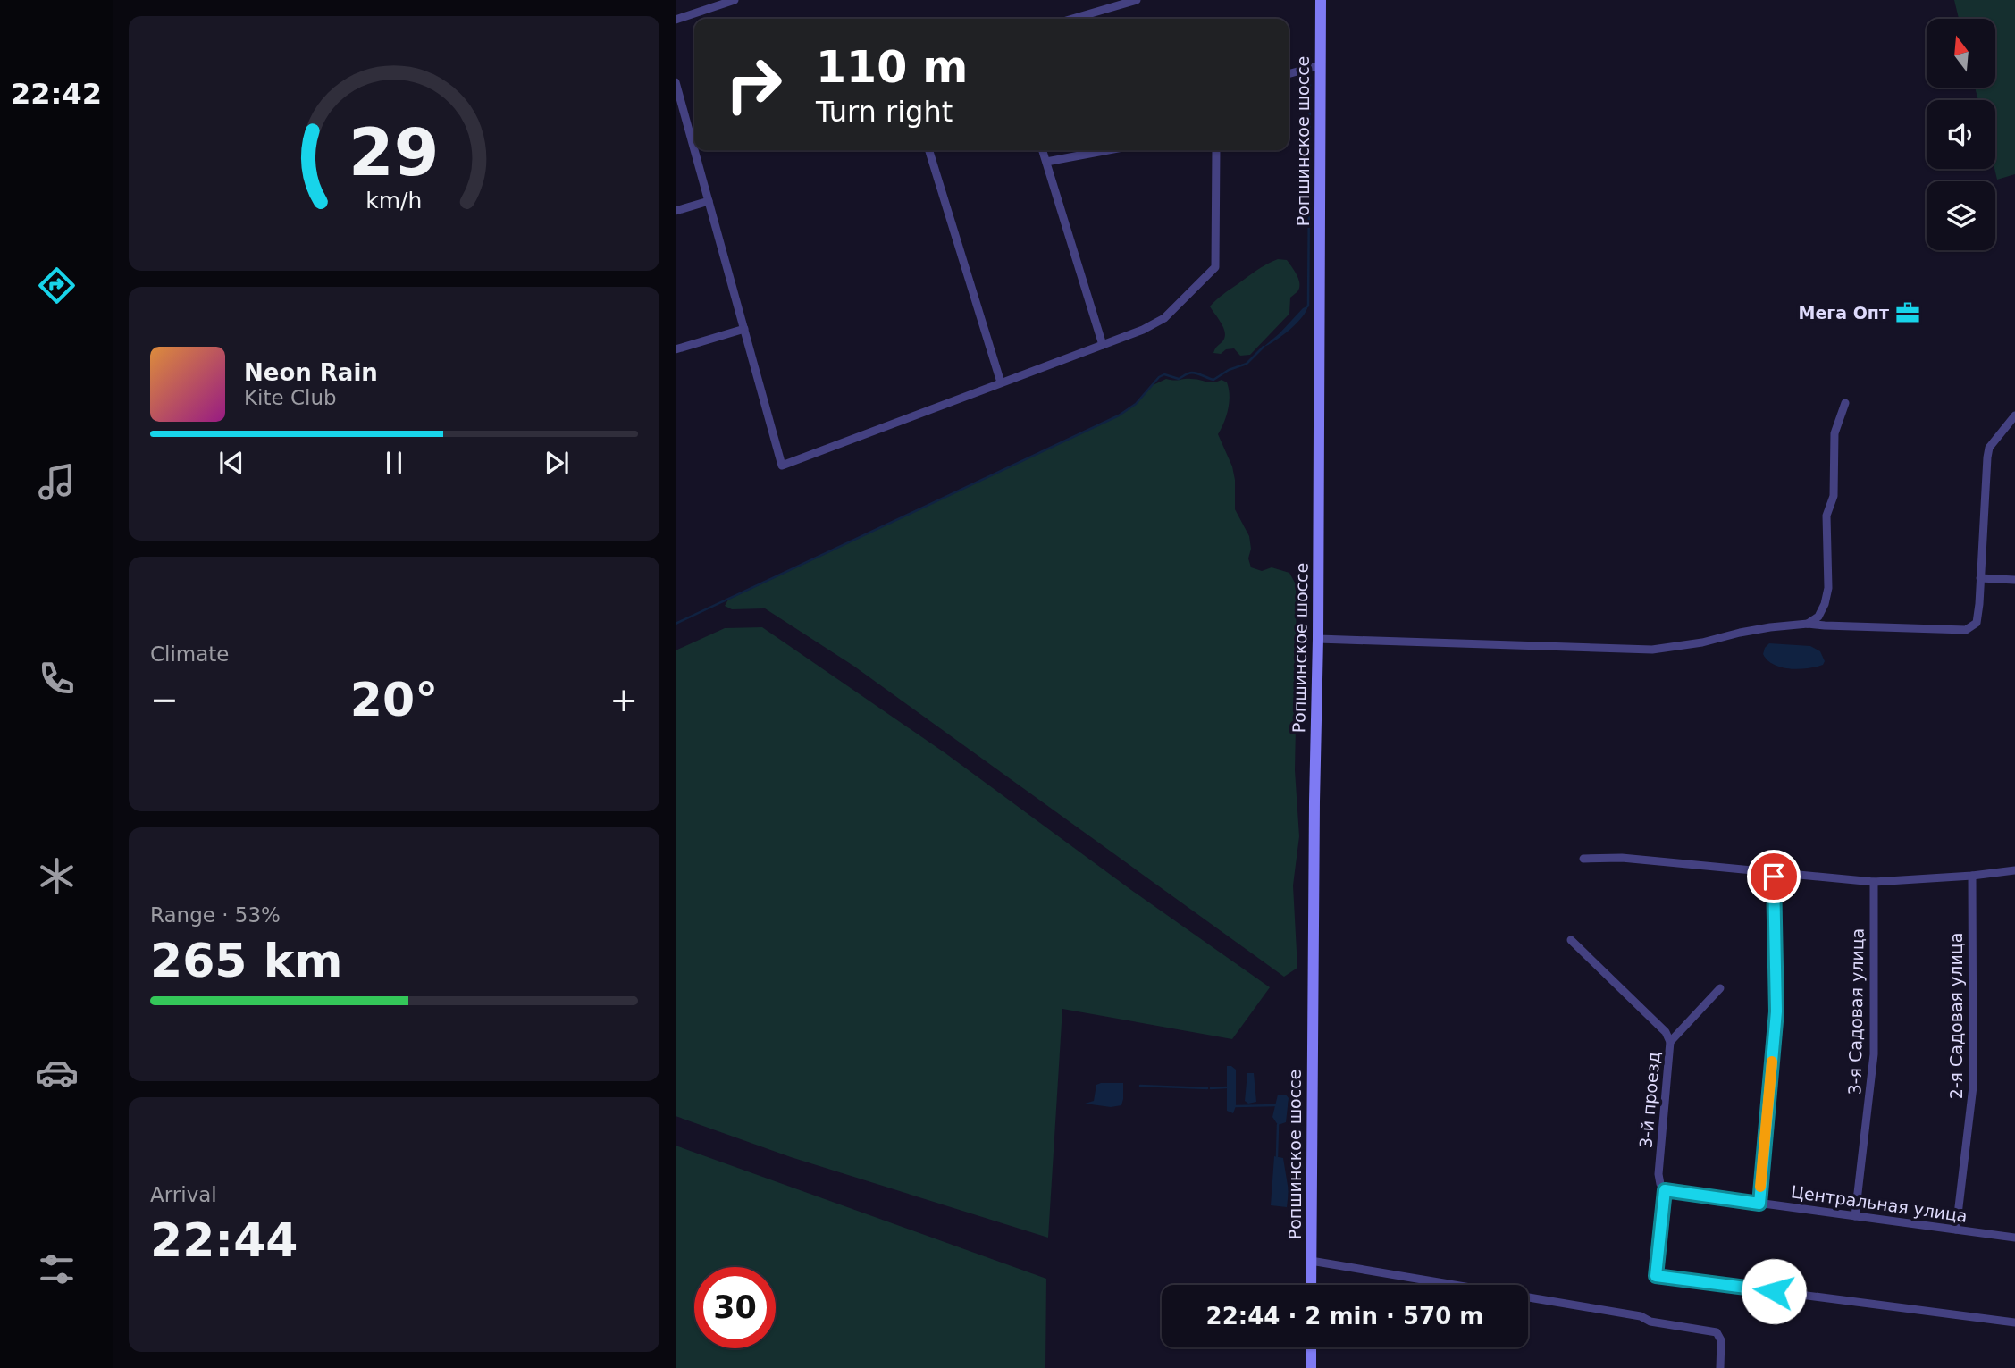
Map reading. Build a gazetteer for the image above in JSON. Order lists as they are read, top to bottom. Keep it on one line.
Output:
{"streets":{"main road":["Ропшинское шоссе"],"street":["3-я Садовая улица","2-я Садовая улица","3-й проезд","Центральная улица"]},"crossings":[["3-я Садовая улица","Центральная улица"],["2-я Садовая улица","Центральная улица"],["3-й проезд","Центральная улица"]],"places":{"office":["Мега Опт"]},"north":"top","page":{"tabs":"22:42","turn":["110 m","Turn right"],"song":["Neon Rain","Kite Club"],"tile":["Climate",["Range · 53%","265 km"],["Arrival","22:44"]],"heat":["−","20°","+"],"limit":"30","trip":"22:44 · 2 min · 570 m","gauge":["29","km/h"]}}
